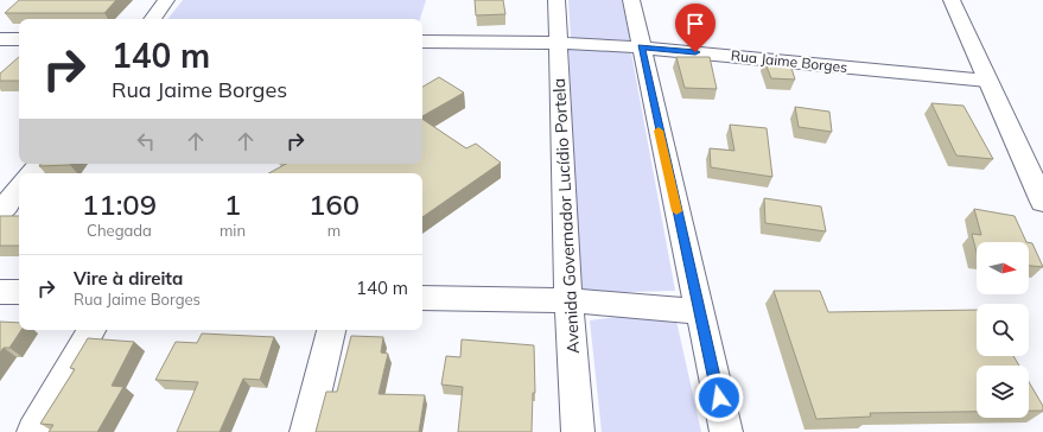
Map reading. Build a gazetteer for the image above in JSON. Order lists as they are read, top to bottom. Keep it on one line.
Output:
{"streets":{"street":["Rua Jaime Borges","Avenida Governador Lucídio Portela"]},"crossings":[["Rua Jaime Borges","Avenida Governador Lucídio Portela"]],"north":"right","page":{"turn":["140 m","Rua Jaime Borges"],"eta":["11:09","Chegada","1","min","160","m"],"list":[{"name":"Vire à direita","note":"Rua Jaime Borges","value":"140 m"}]}}
